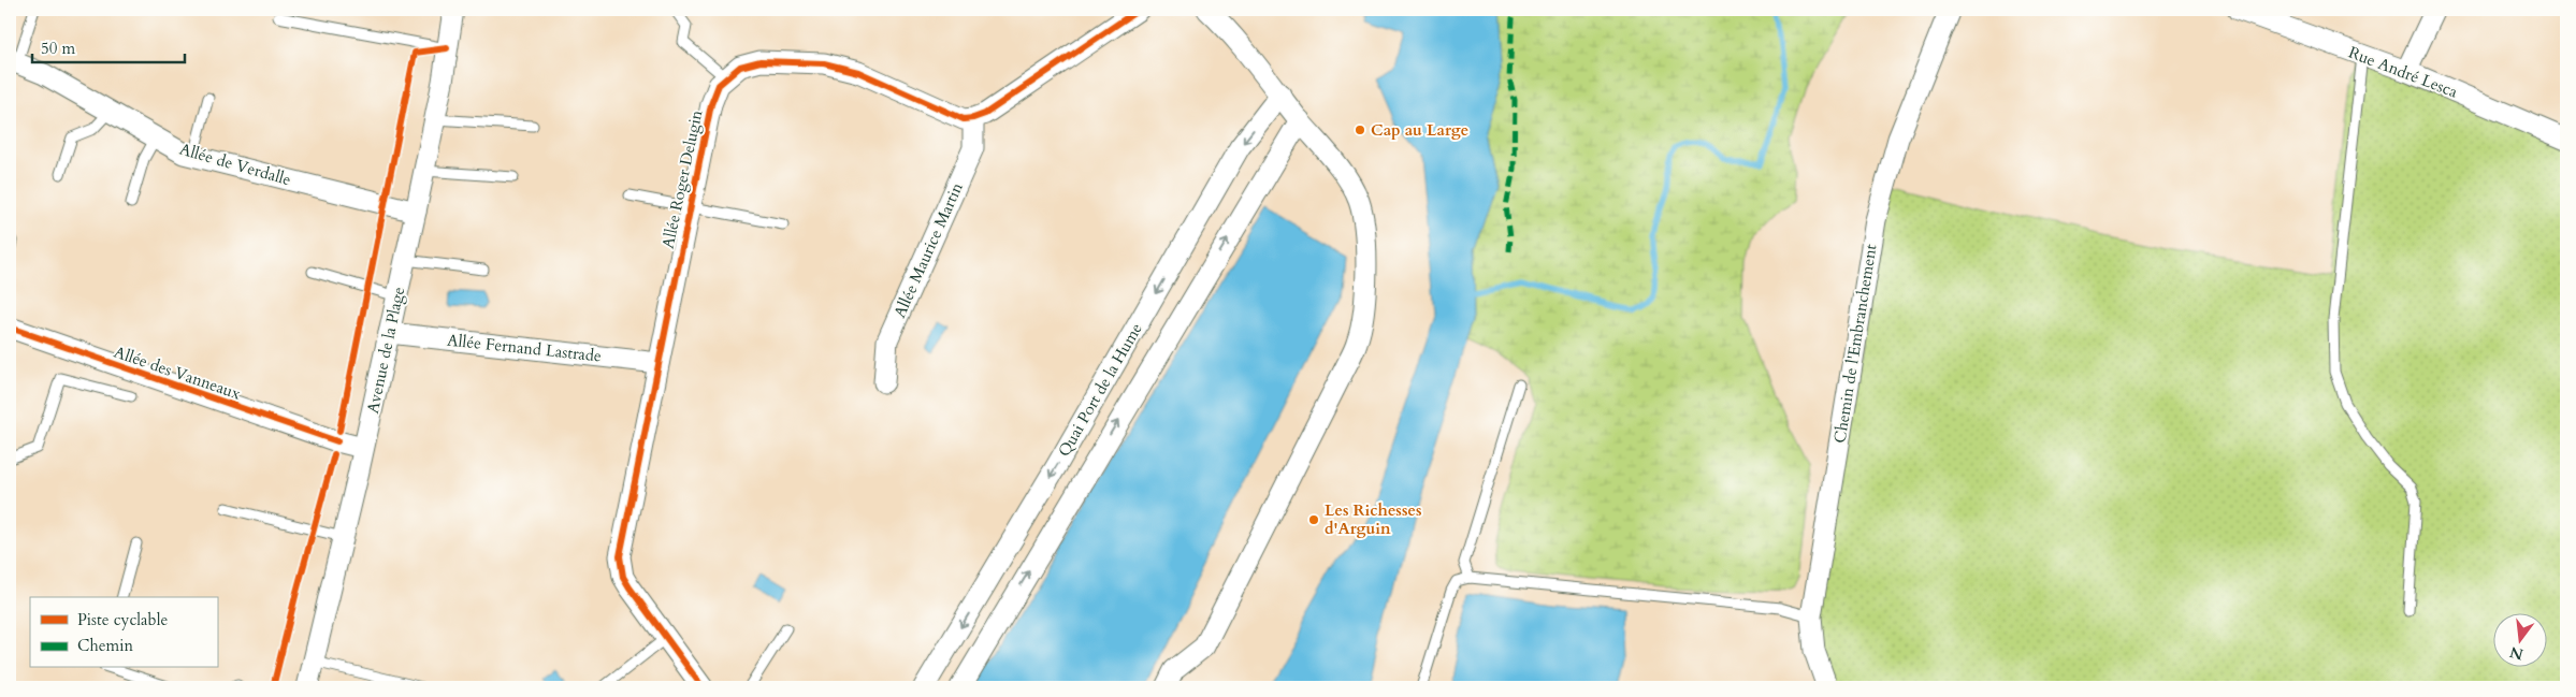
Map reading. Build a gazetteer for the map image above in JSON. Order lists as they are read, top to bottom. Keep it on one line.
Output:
{"streets":{"street":["Rue André Lesca","Allée de Verdalle","Allée Roger Delugin","Allée Maurice Martin","Chemin de l'Embranchement","Allée Fernand Lastrade","Avenue de la Plage","Allée des Vanneaux","Quai Port de la Hume"]},"crossings":[["Allée de Verdalle","Avenue de la Plage"],["Allée Roger Delugin","Allée Fernand Lastrade"],["Allée Fernand Lastrade","Avenue de la Plage"],["Avenue de la Plage","Allée des Vanneaux"]],"places":["Cap au Large","Les Richesses d'Arguin"],"legend":["Piste cyclable","Chemin"],"scale_bar":"50 m","north":"bottom"}
